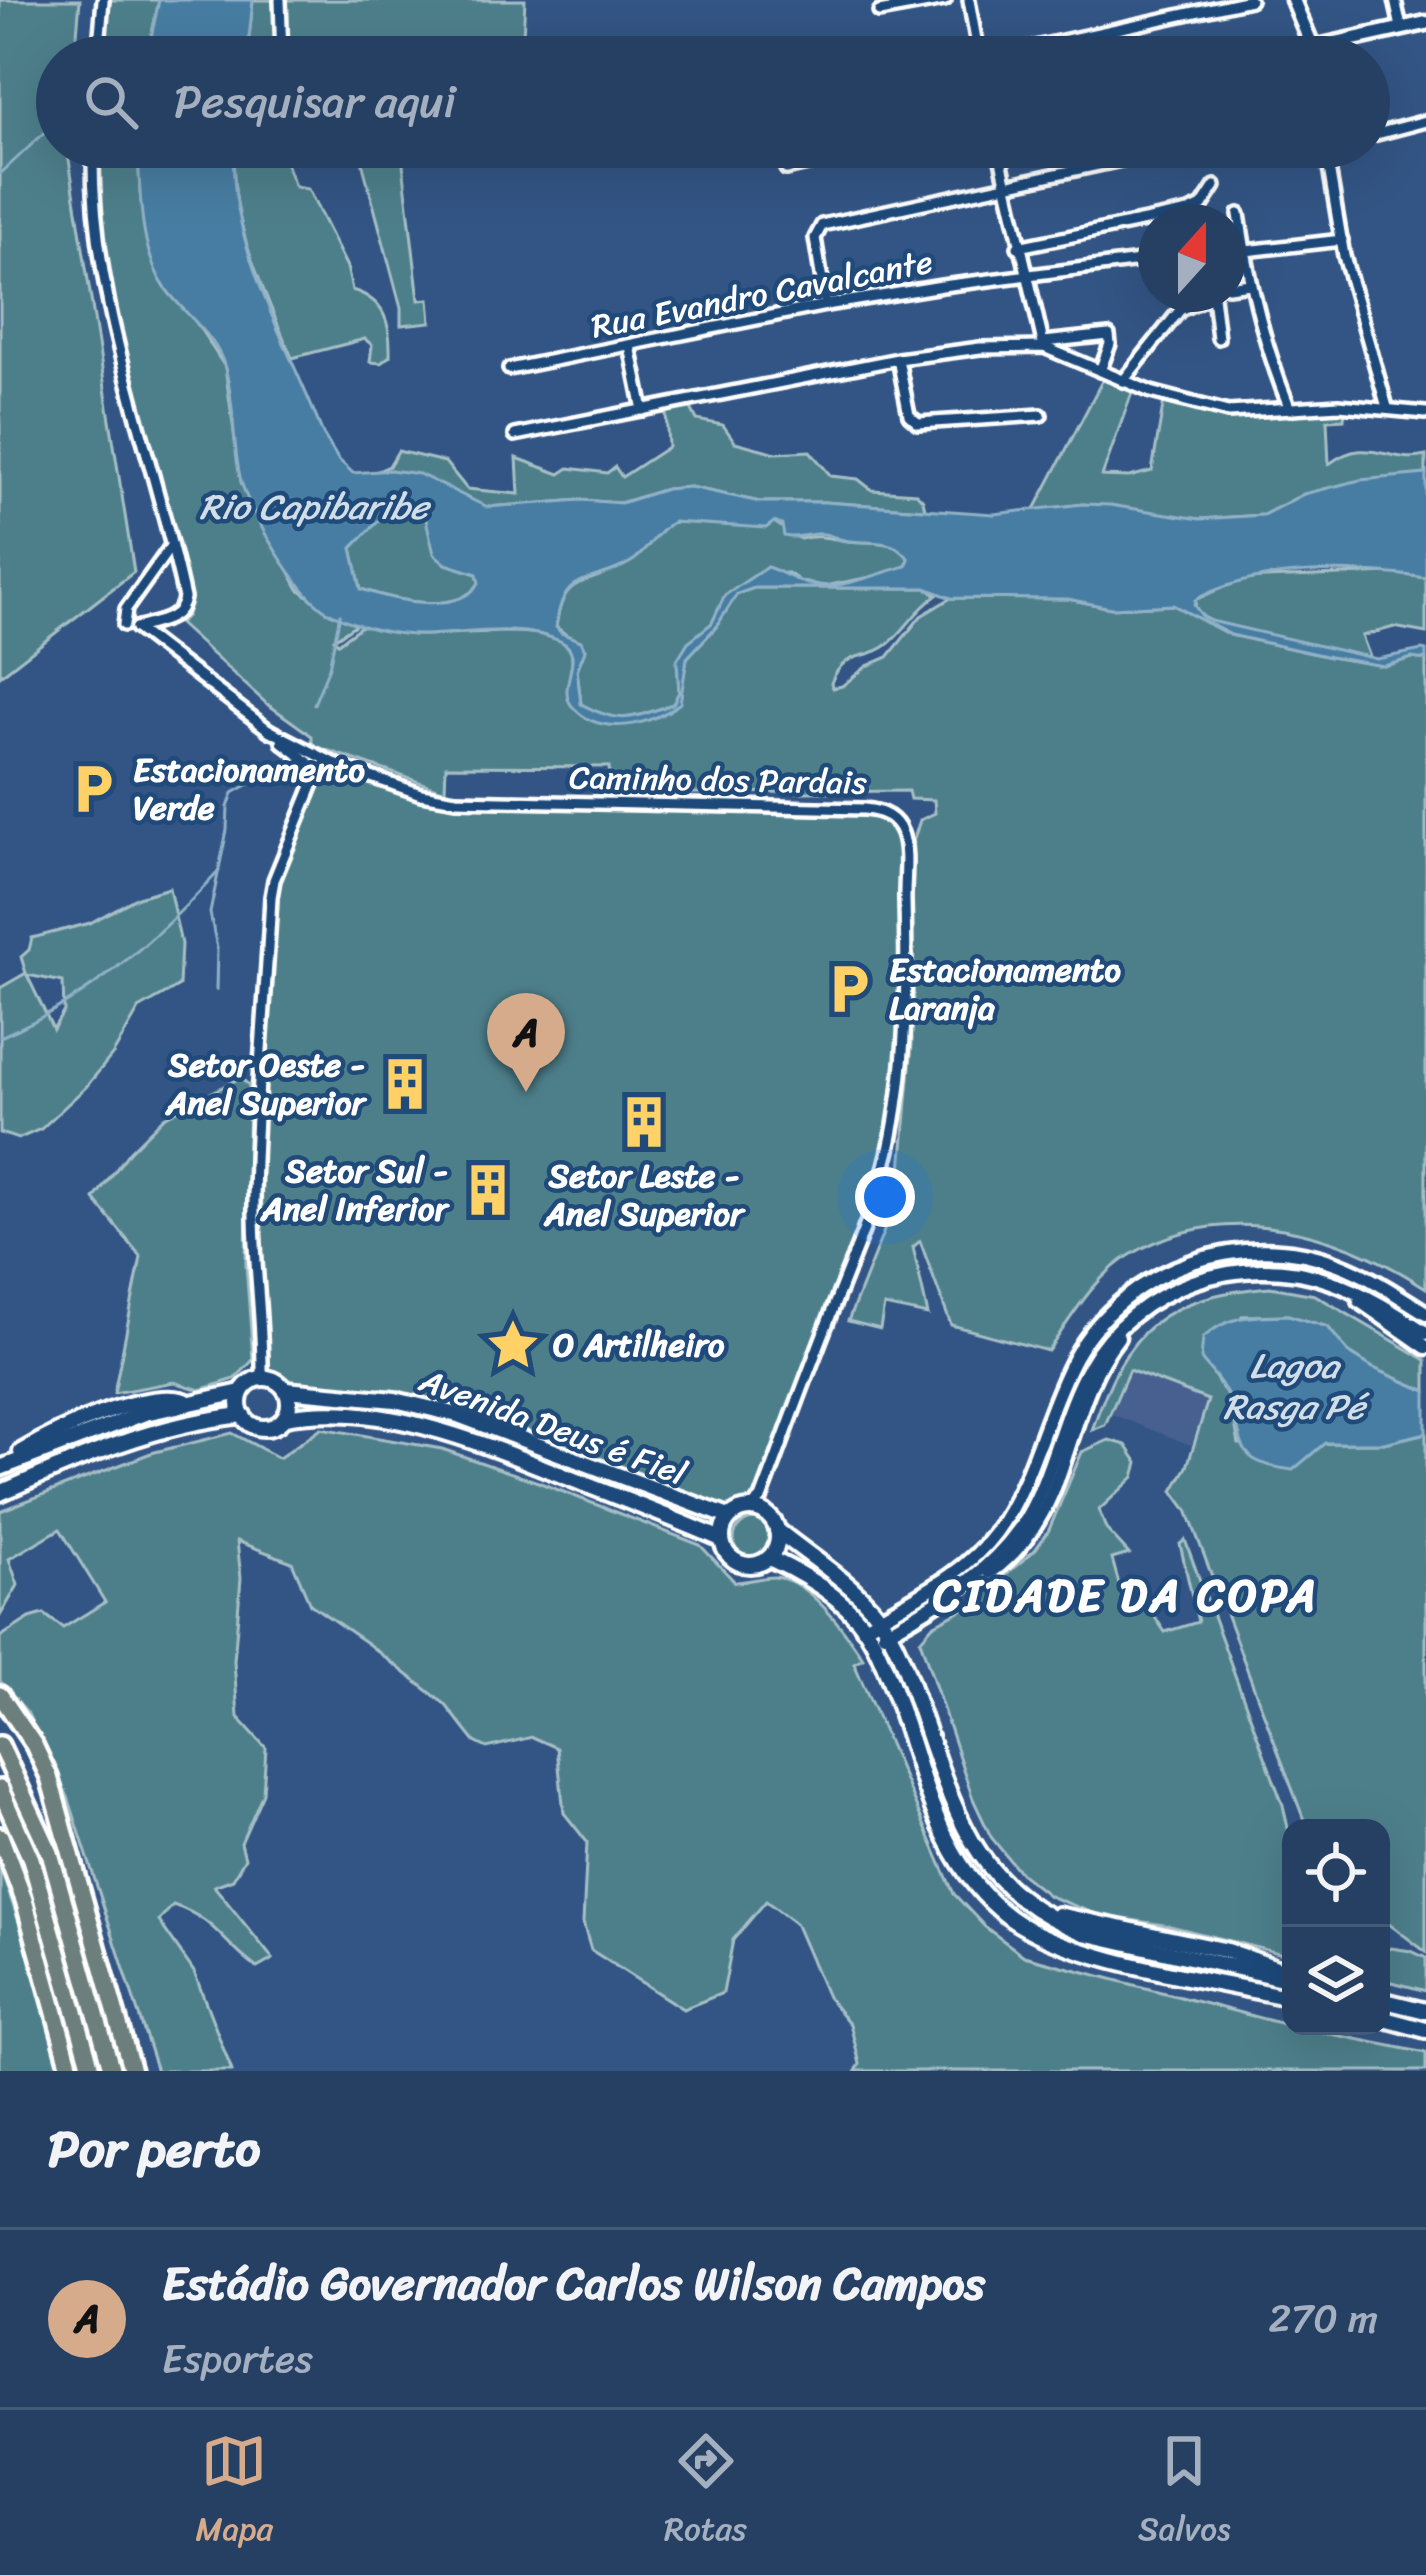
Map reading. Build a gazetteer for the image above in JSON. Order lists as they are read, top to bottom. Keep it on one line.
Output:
{"streets":{"main road":["Avenida Deus é Fiel"],"street":["Rua Evandro Cavalcante","Caminho dos Pardais"]},"crossings":[["Caminho dos Pardais","Avenida Deus é Fiel"]],"districts":["CIDADE DA COPA"],"water":["Rio Capibaribe","Lagoa Rasga Pé"],"places":{"parking":["Estacionamento Verde","Estacionamento Laranja"],"building":["Setor Oeste - Anel Superior","Setor Leste - Anel Superior","Setor Sul - Anel Inferior"],"place":["O Artilheiro"]},"north":"top","page":{"search":"Pesquisar aqui","pins":"A","heading":"Por perto","list":[{"mark":"A","name":"Estádio Governador Carlos Wilson Campos","note":"Esportes","value":"270 m"}],"nav":["Mapa","Rotas","Salvos"]}}
